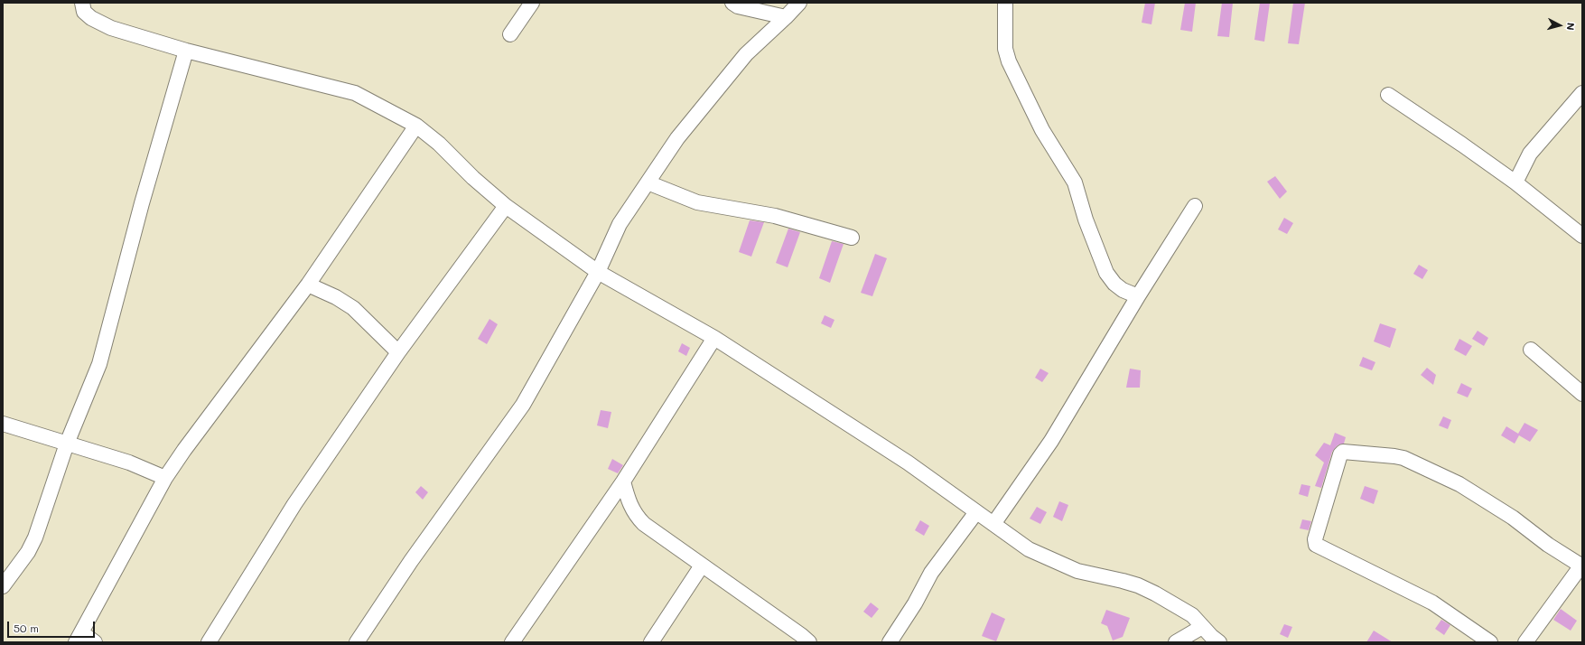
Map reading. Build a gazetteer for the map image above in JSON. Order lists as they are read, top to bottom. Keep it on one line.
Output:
{"scale_bar":"50 m","north":"right"}
